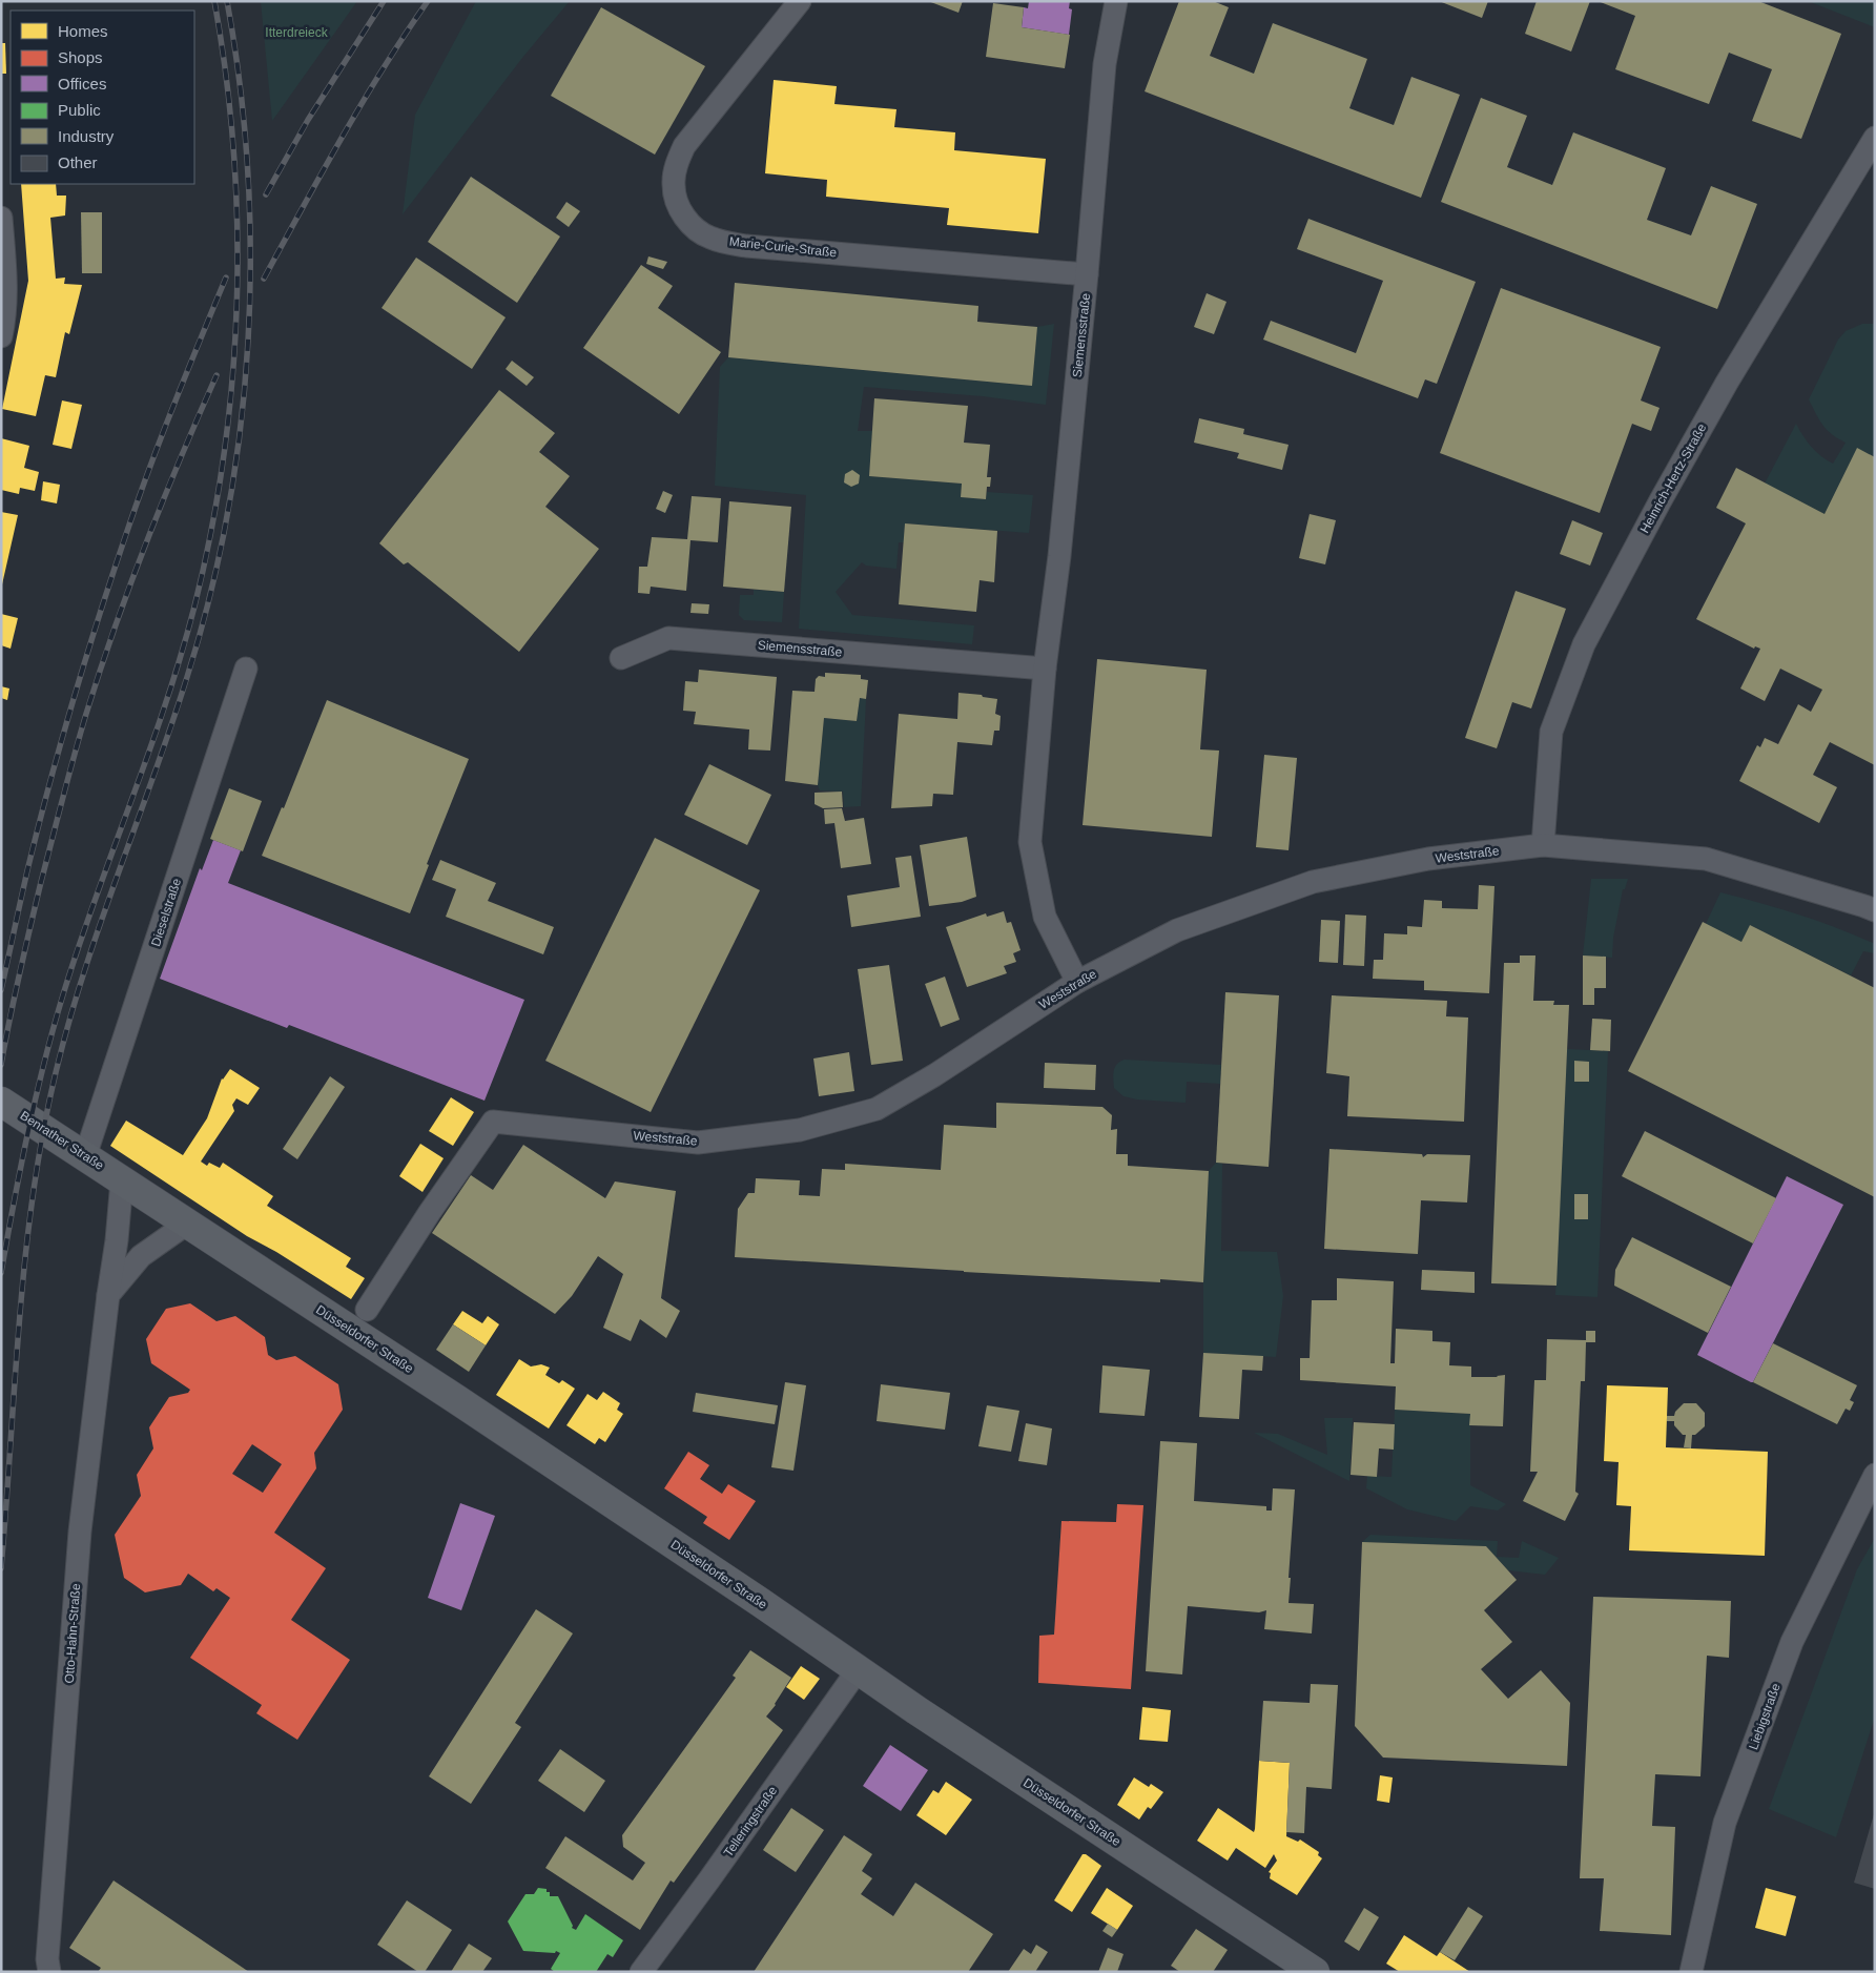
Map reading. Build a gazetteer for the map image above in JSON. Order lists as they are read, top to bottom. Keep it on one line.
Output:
{"streets":{"main road":["Benrather Straße","Düsseldorfer Straße"],"street":["Marie-Curie-Straße","Siemensstraße","Heinrich-Hertz-Straße","Weststraße","Dieselstraße","Otto-Hahn-Straße","Liebigstraße","Telleringstraße"]},"crossings":[["Marie-Curie-Straße","Siemensstraße"],["Siemensstraße","Weststraße"],["Heinrich-Hertz-Straße","Weststraße"],["Dieselstraße","Benrather Straße"],["Benrather Straße","Düsseldorfer Straße"],["Benrather Straße","Otto-Hahn-Straße"],["Düsseldorfer Straße","Otto-Hahn-Straße"],["Düsseldorfer Straße","Telleringstraße"]],"parks":["Itterdreieck"],"legend":["Homes","Shops","Offices","Public","Industry","Other"]}
